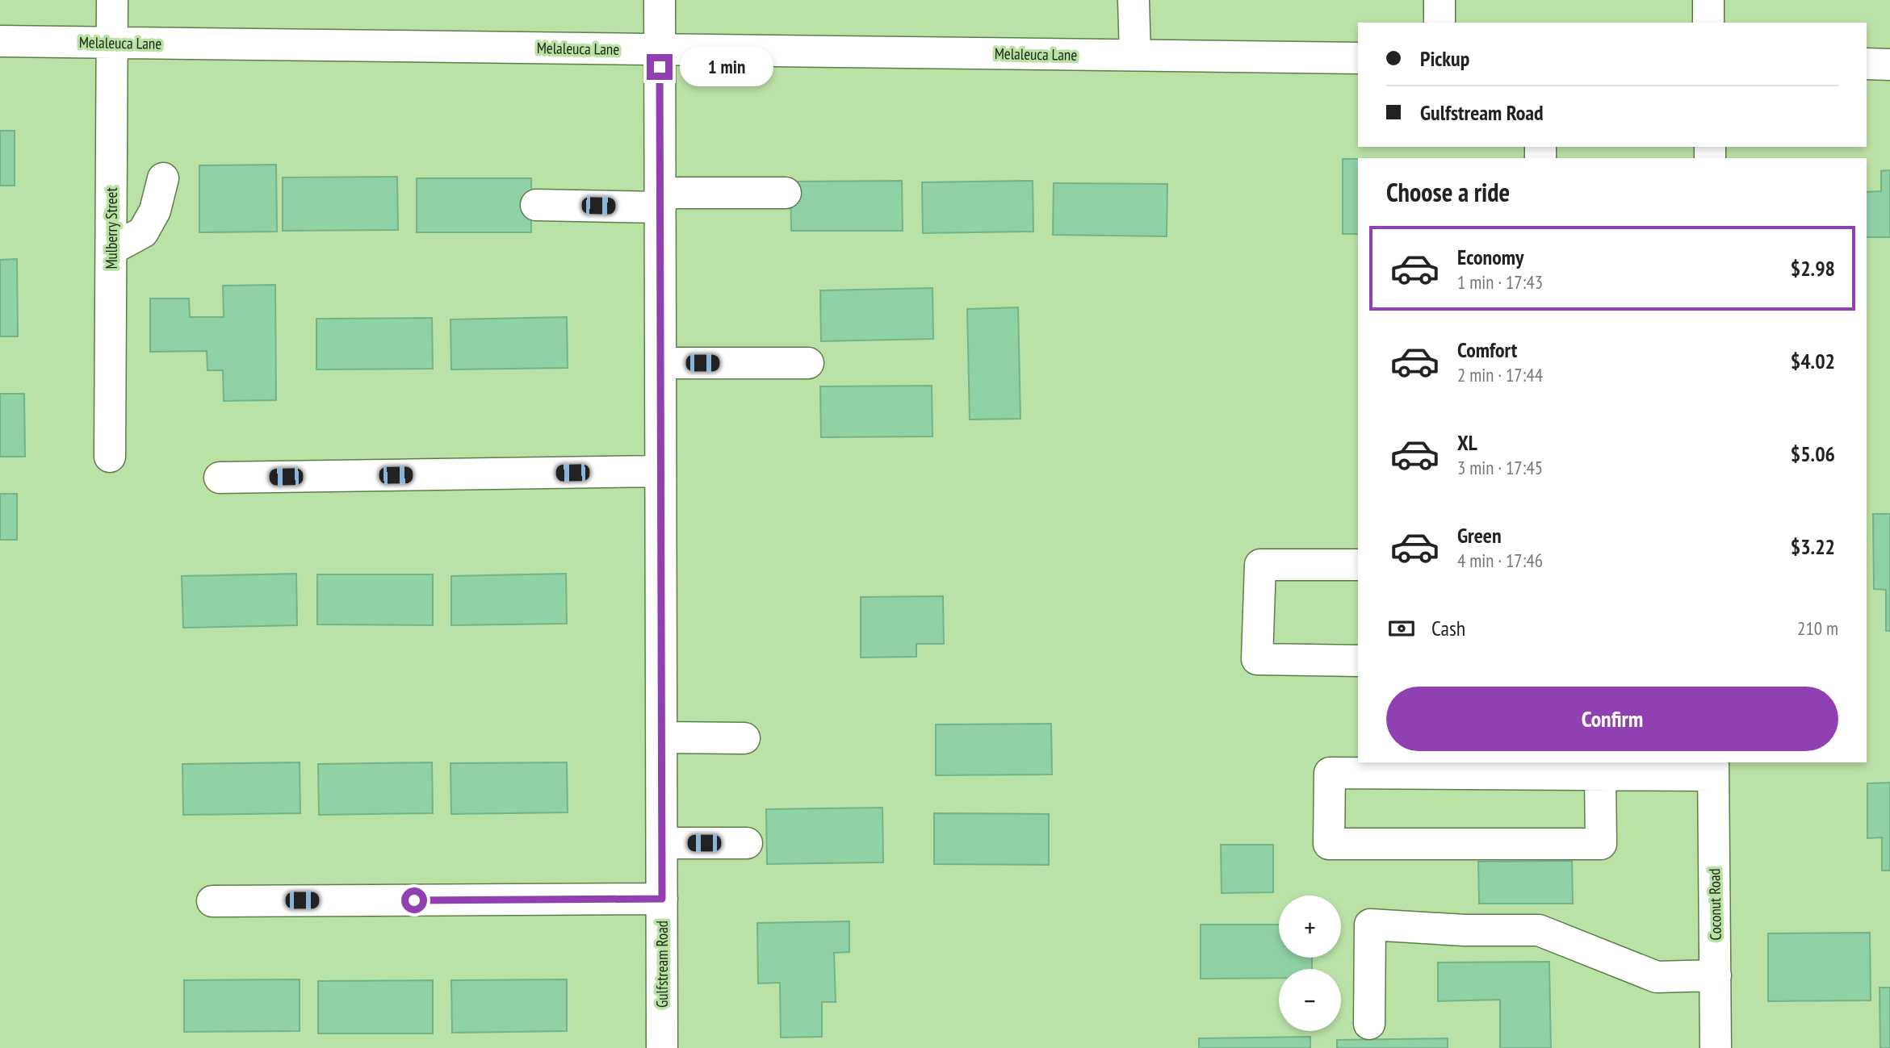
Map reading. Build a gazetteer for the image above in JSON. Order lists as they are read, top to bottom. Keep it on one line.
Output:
{"streets":{"street":["Melaleuca Lane","Mulberry Street","Coconut Road","Gulfstream Road"]},"crossings":[["Melaleuca Lane","Mulberry Street"],["Melaleuca Lane","Gulfstream Road"]],"page":{"banner":["Pickup","Gulfstream Road"],"bubble":"1 min","heading":"Choose a ride","list":[{"name":"Economy","note":"1 min · 17:43","value":"$2.98"},{"name":"Comfort","note":"2 min · 17:44","value":"$4.02"},{"name":"XL","note":"3 min · 17:45","value":"$5.06"},{"name":"Green","note":"4 min · 17:46","value":"$3.22"}],"pay":["Cash","210 m"],"buttons":"Confirm","map_buttons":["+","−"]}}
